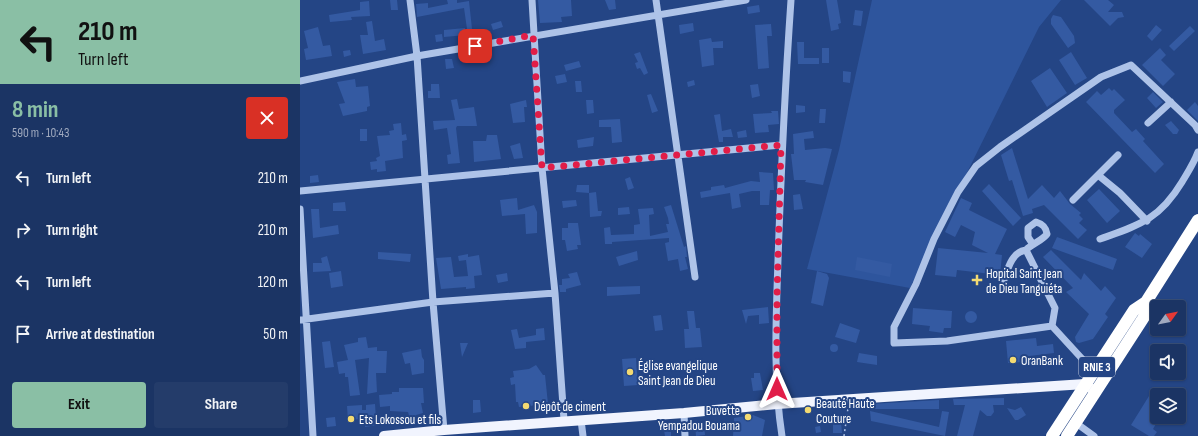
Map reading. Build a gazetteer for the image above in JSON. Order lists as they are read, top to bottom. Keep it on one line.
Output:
{"streets":{"highway":["RNIE 3"]},"places":{"health":["Hopital Saint Jean de Dieu Tanguiéta"],"other":["OranBank","Église evangelique Saint Jean de Dieu","Dépôt de ciment","Beauté Haute Couture","Buvette Yempadou Bouama","Ets Lokossou et fils"]},"north":"top right","page":{"turn":["210 m","Turn left"],"heading":["8 min","590 m · 10:43"],"list":[{"name":"Turn left","value":"210 m"},{"name":"Turn right","value":"210 m"},{"name":"Turn left","value":"120 m"},{"name":"Arrive at destination","value":"50 m"}],"buttons":["Exit","Share"]}}
